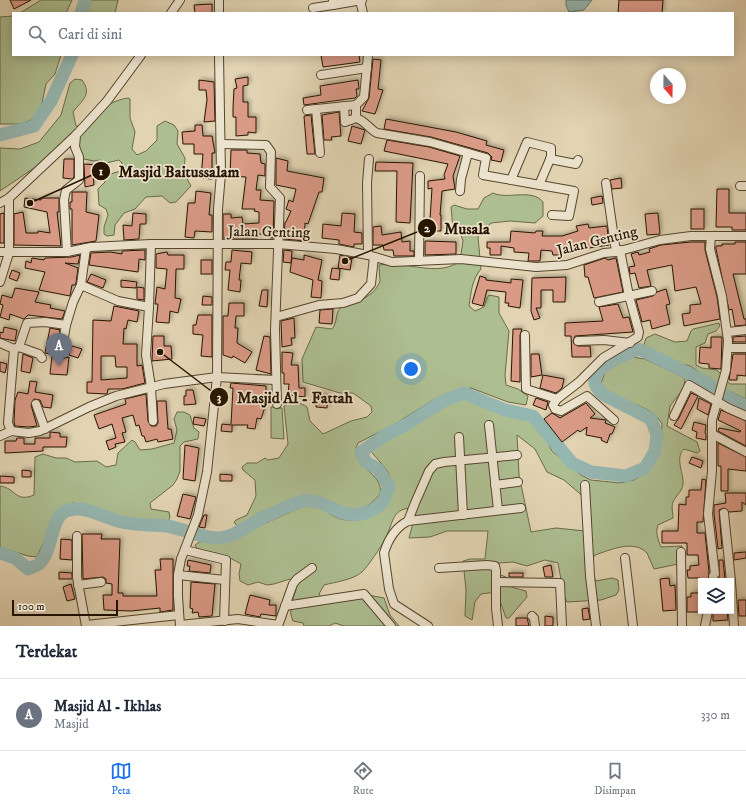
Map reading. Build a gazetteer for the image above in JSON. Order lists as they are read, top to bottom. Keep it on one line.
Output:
{"streets":{"street":["Jalan Genting"]},"places":["Masjid Baitussalam","Musala","Masjid Al - Fattah"],"scale_bar":"100 m","north":"bottom","page":{"search":"Cari di sini","pins":"A","scale":"100 m","heading":"Terdekat","list":[{"mark":"A","name":"Masjid Al - Ikhlas","note":"Masjid","value":"330 m"}],"nav":["Peta","Rute","Disimpan"]}}
